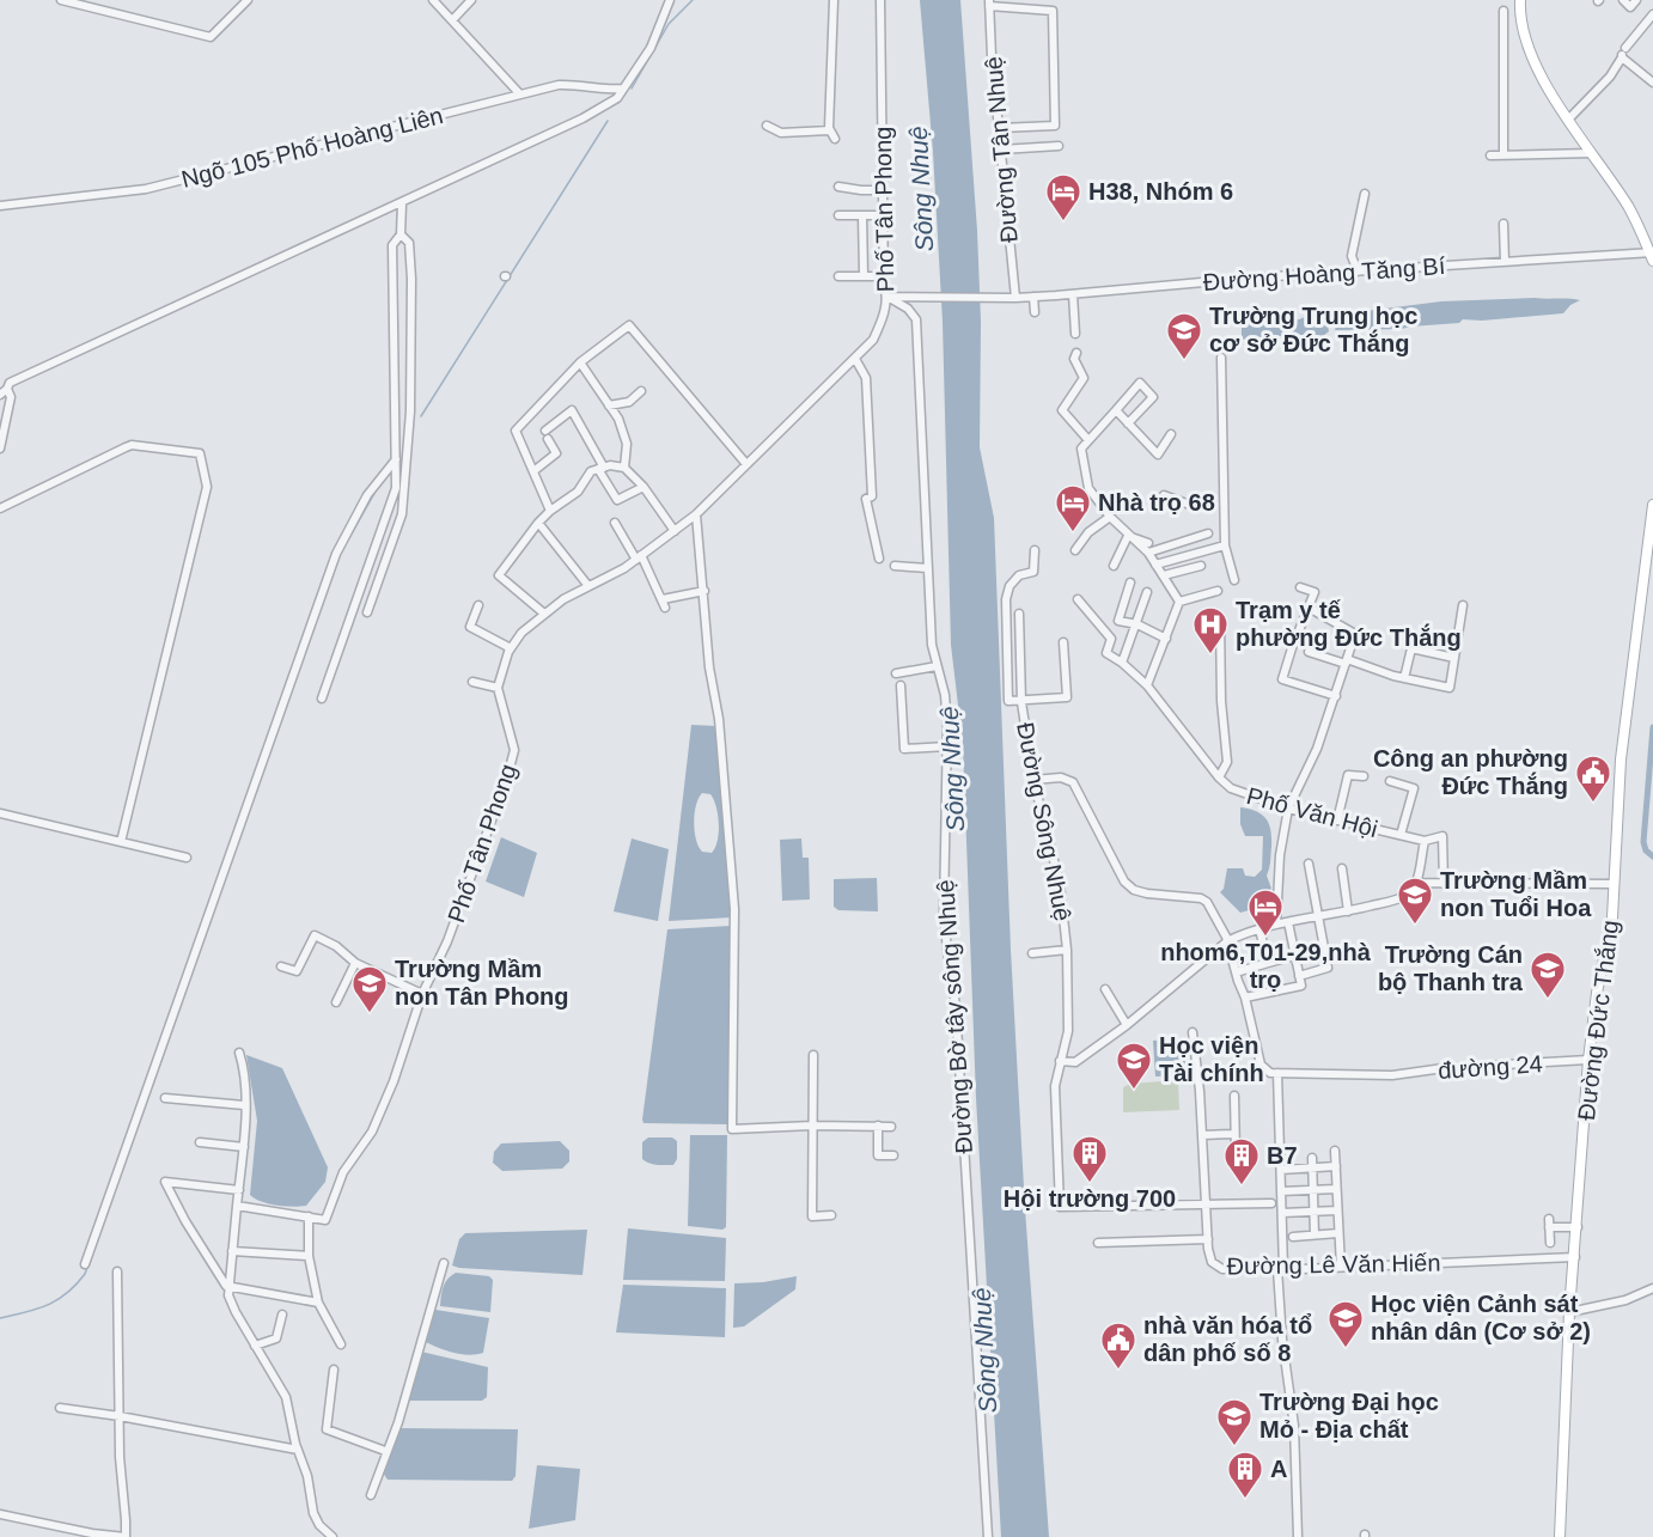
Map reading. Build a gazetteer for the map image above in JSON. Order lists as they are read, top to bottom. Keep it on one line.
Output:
{"streets":{"main road":["Đường Đức Thắng"],"street":["Ngõ 105 Phố Hoàng Liên","Đường Tân Nhuệ","Phố Tân Phong","Đường Hoàng Tăng Bí","Phố Văn Hội","Đường Sông Nhuệ","Đường Bờ tây sông Nhuệ","đường 24","Đường Lê Văn Hiến"]},"crossings":[["Đường Tân Nhuệ","Đường Hoàng Tăng Bí"],["Phố Tân Phong","Đường Hoàng Tăng Bí"],["Phố Tân Phong","Đường Bờ tây sông Nhuệ"],["Đường Hoàng Tăng Bí","Đường Bờ tây sông Nhuệ"],["Đường Sông Nhuệ","Đường Lê Văn Hiến"],["Đường Đức Thắng","đường 24"],["Đường Đức Thắng","Đường Lê Văn Hiến"]],"water":["Sông Nhuệ"],"places":{"hotel":["H38, Nhóm 6","Nhà trọ 68","nhom6,T01-29,nhà trọ"],"school or university":["Trường Trung học cơ sở Đức Thắng","Trường Mầm non Tuổi Hoa","Trường Cán bộ Thanh tra","Trường Mầm non Tân Phong","Học viện Tài chính","Học viện Cảnh sát nhân dân (Cơ sở 2)","Trường Đại học Mỏ - Địa chất"],"hospital":["Trạm y tế phường Đức Thắng"],"public building":["Công an phường Đức Thắng","nhà văn hóa tổ dân phố số 8"],"building":["Hội trường 700","B7","A"]}}
